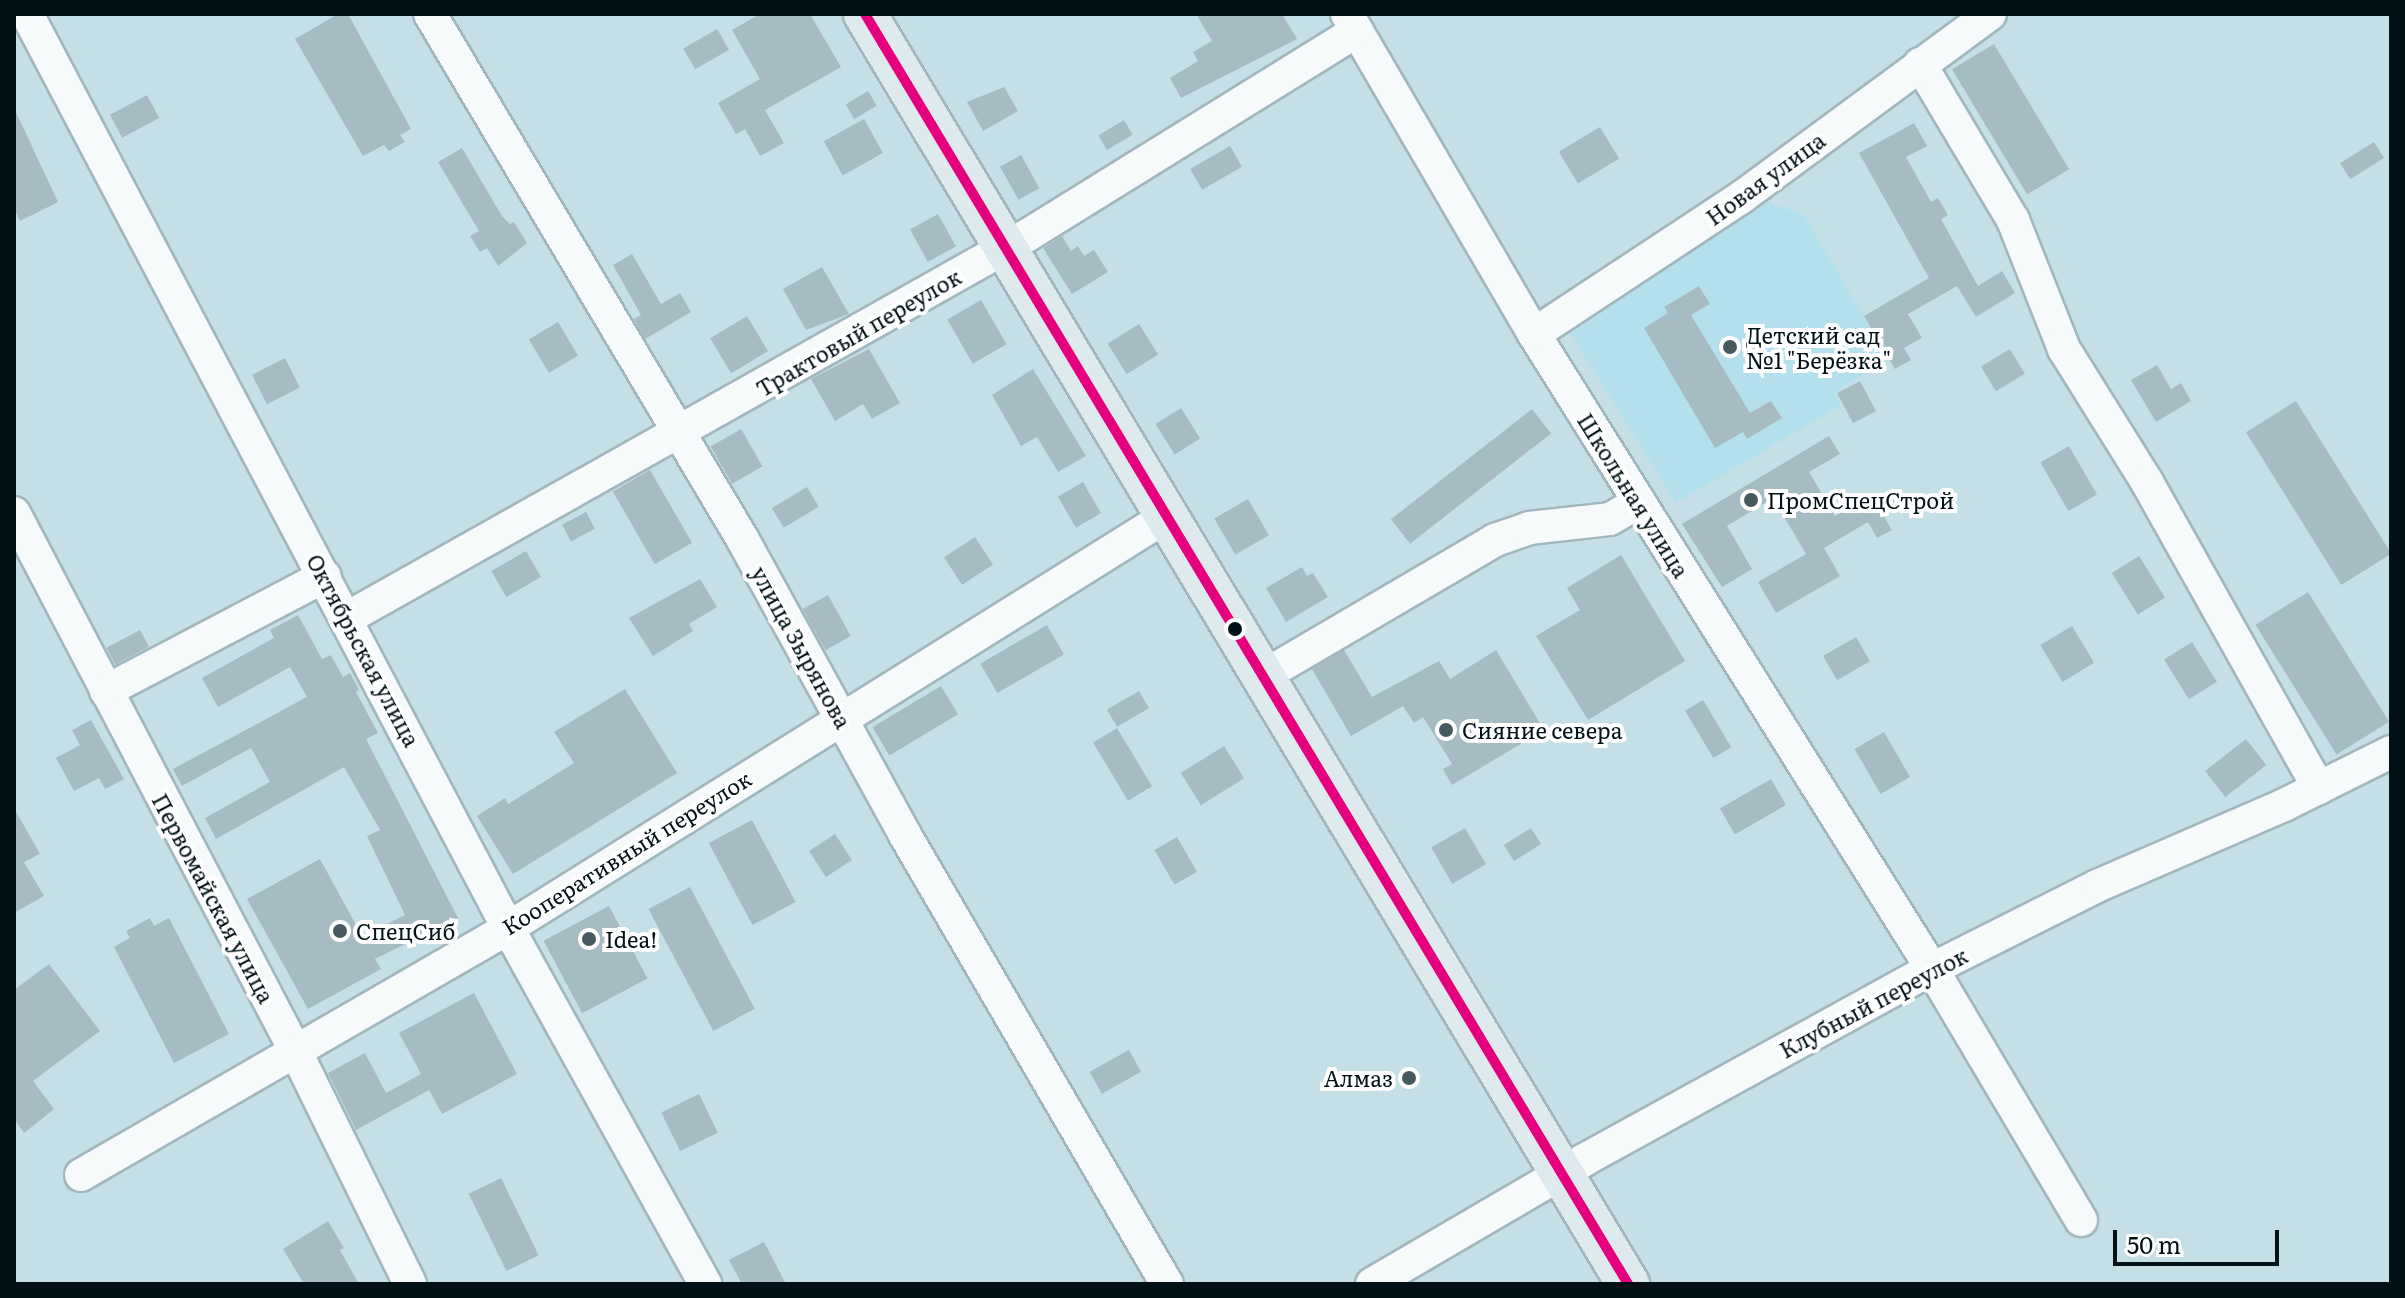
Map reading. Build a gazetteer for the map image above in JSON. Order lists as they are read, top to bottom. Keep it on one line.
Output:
{"streets":{"street":["Новая улица","Трактовый переулок","Школьная улица","улица Зырянова","Октябрьская улица","Кооперативный переулок","Первомайская улица","Клубный переулок"]},"crossings":[["Новая улица","Школьная улица"],["Трактовый переулок","Школьная улица"],["Трактовый переулок","улица Зырянова"],["Трактовый переулок","Октябрьская улица"],["Школьная улица","Клубный переулок"],["улица Зырянова","Кооперативный переулок"],["Октябрьская улица","Кооперативный переулок"],["Кооперативный переулок","Первомайская улица"]],"places":["Детский сад №1 \"Берёзка\"","ПромСпецСтрой","Сияние севера","СпецСиб","Idea!","Алмаз"],"scale_bar":"50 m"}
